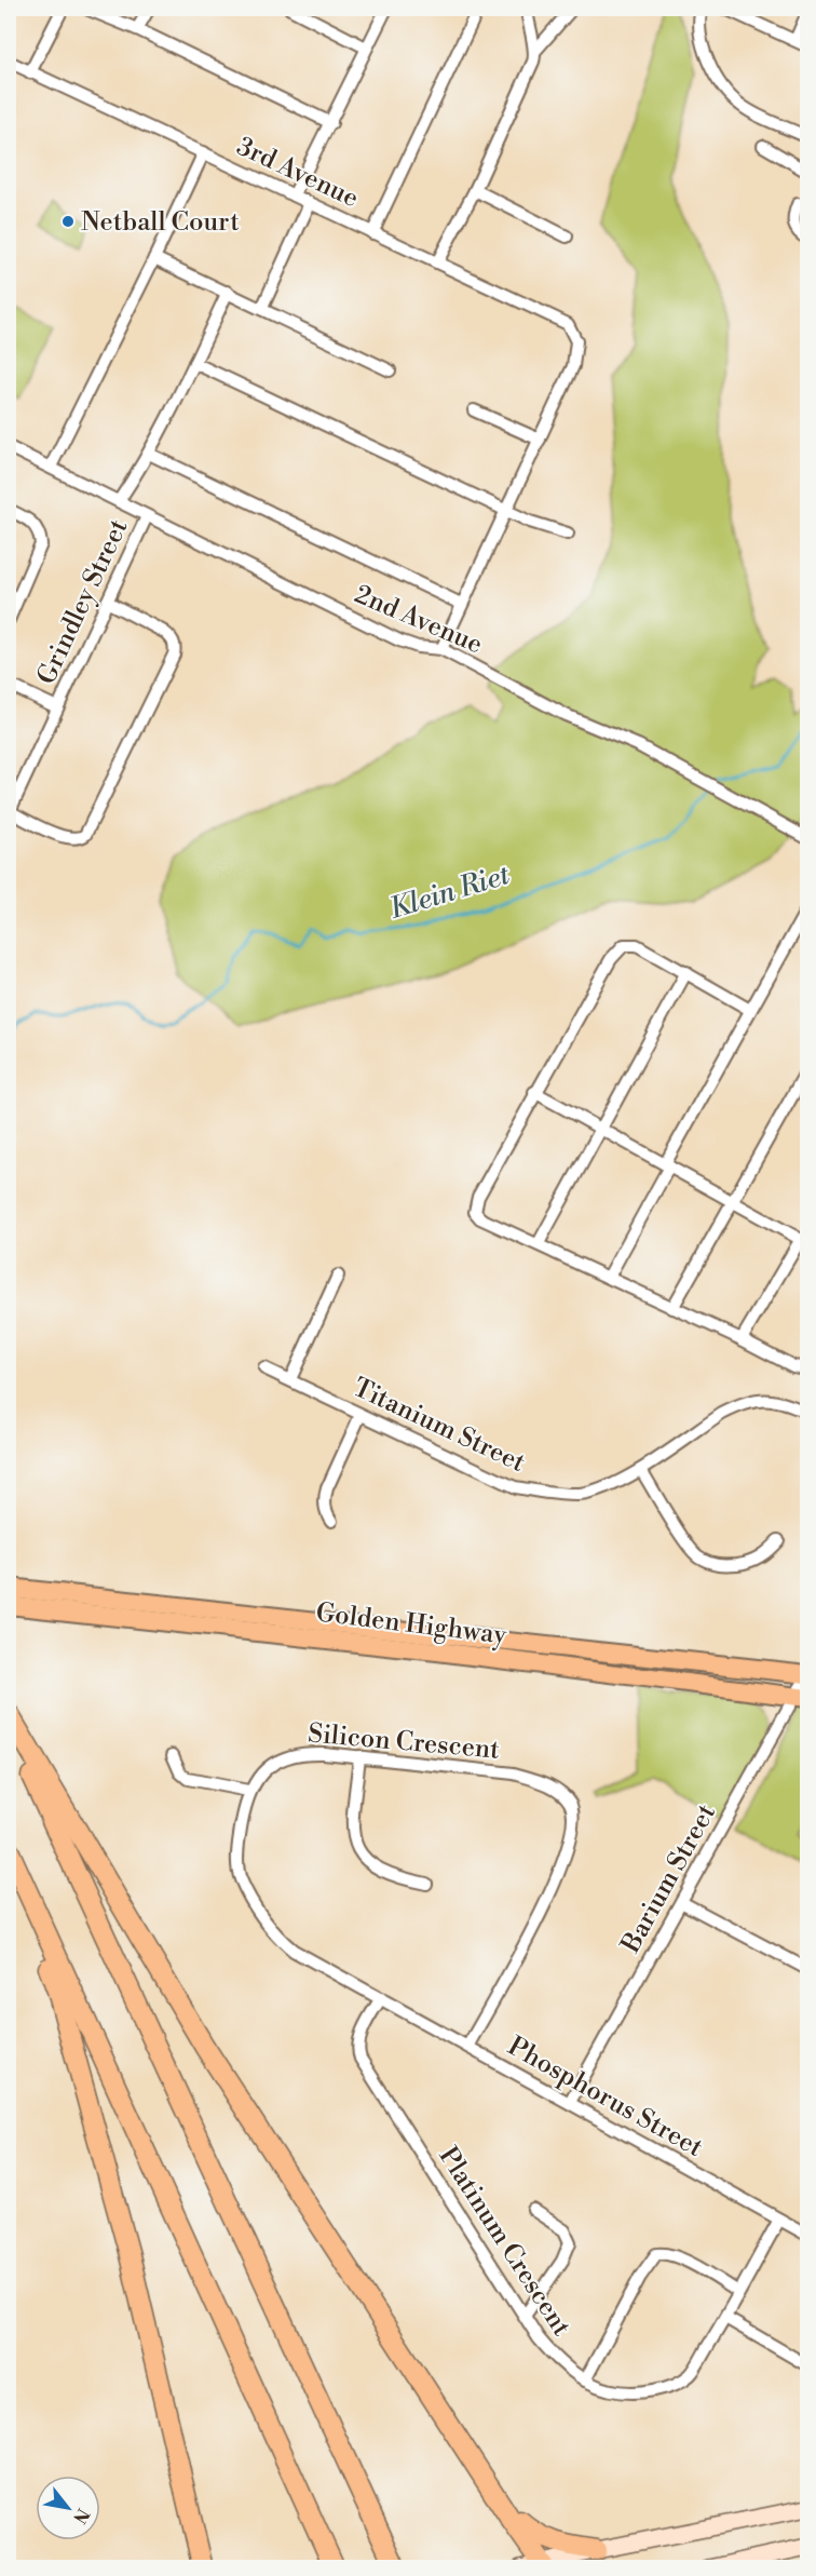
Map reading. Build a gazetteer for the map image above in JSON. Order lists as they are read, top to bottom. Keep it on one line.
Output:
{"streets":{"main road":["Golden Highway"],"street":["3rd Avenue","Grindley Street","2nd Avenue","Titanium Street","Silicon Crescent","Barium Street","Phosphorus Street","Platinum Crescent"]},"crossings":[["Grindley Street","2nd Avenue"],["Golden Highway","Barium Street"],["Silicon Crescent","Phosphorus Street"],["Barium Street","Phosphorus Street"],["Phosphorus Street","Platinum Crescent"]],"water":["Klein Riet"],"places":["Netball Court"],"north":"bottom right"}
